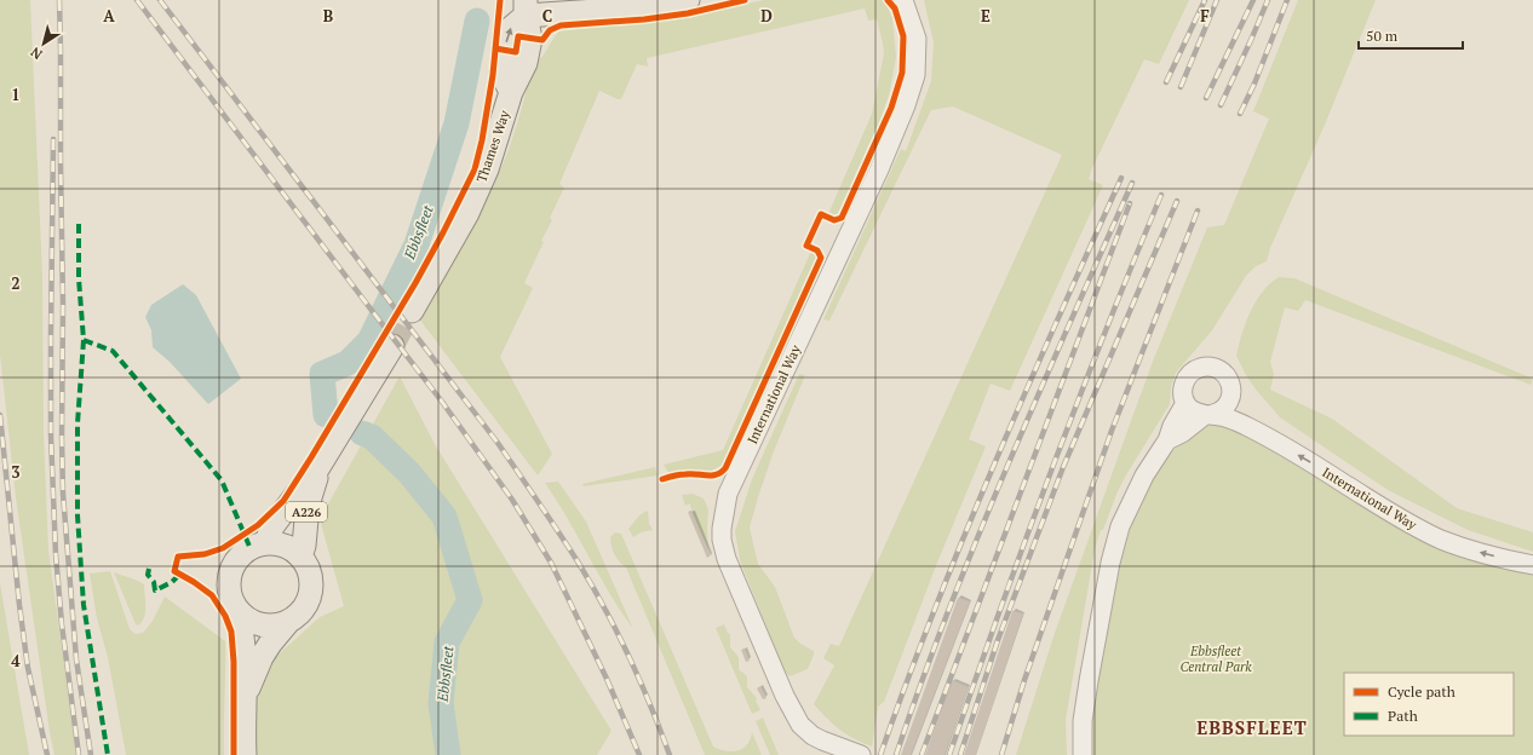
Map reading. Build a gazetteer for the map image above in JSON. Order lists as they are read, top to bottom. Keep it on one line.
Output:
{"streets":{"main road":["Thames Way","A226"],"street":["International Way"]},"districts":["EBBSFLEET"],"water":["Ebbsfleet"],"parks":["Ebbsfleet Central Park"],"legend":["Cycle path","Path"],"scale_bar":"50 m","north":"bottom left","grid":{"columns":["A","B","C","D","E","F"],"rows":["1","2","3","4"]}}
